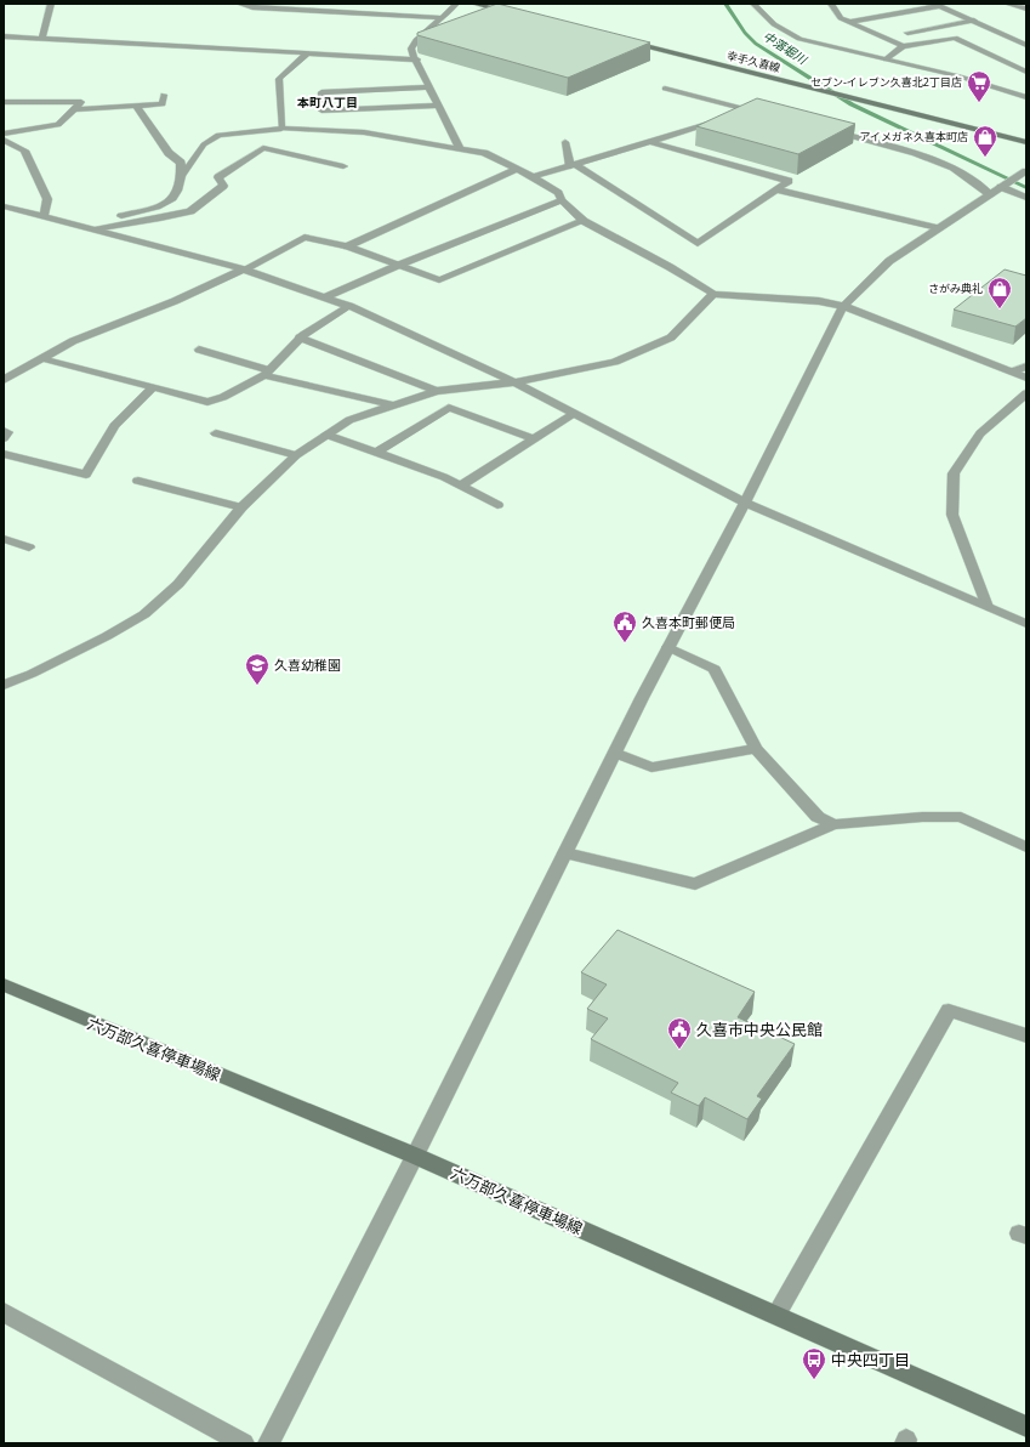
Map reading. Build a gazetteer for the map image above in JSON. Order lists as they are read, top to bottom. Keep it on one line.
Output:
{"streets":{"main road":["幸手久喜線","六万部久喜停車場線"]},"districts":["本町八丁目"],"water":["中落堀川"],"places":{"supermarket":["セブン-イレブン久喜北2丁目店"],"shop":["アイメガネ久喜本町店","さがみ典礼"],"public building":["久喜本町郵便局","久喜市中央公民館"],"school or university":["久喜幼稚園"],"bus stop":["中央四丁目"]}}
